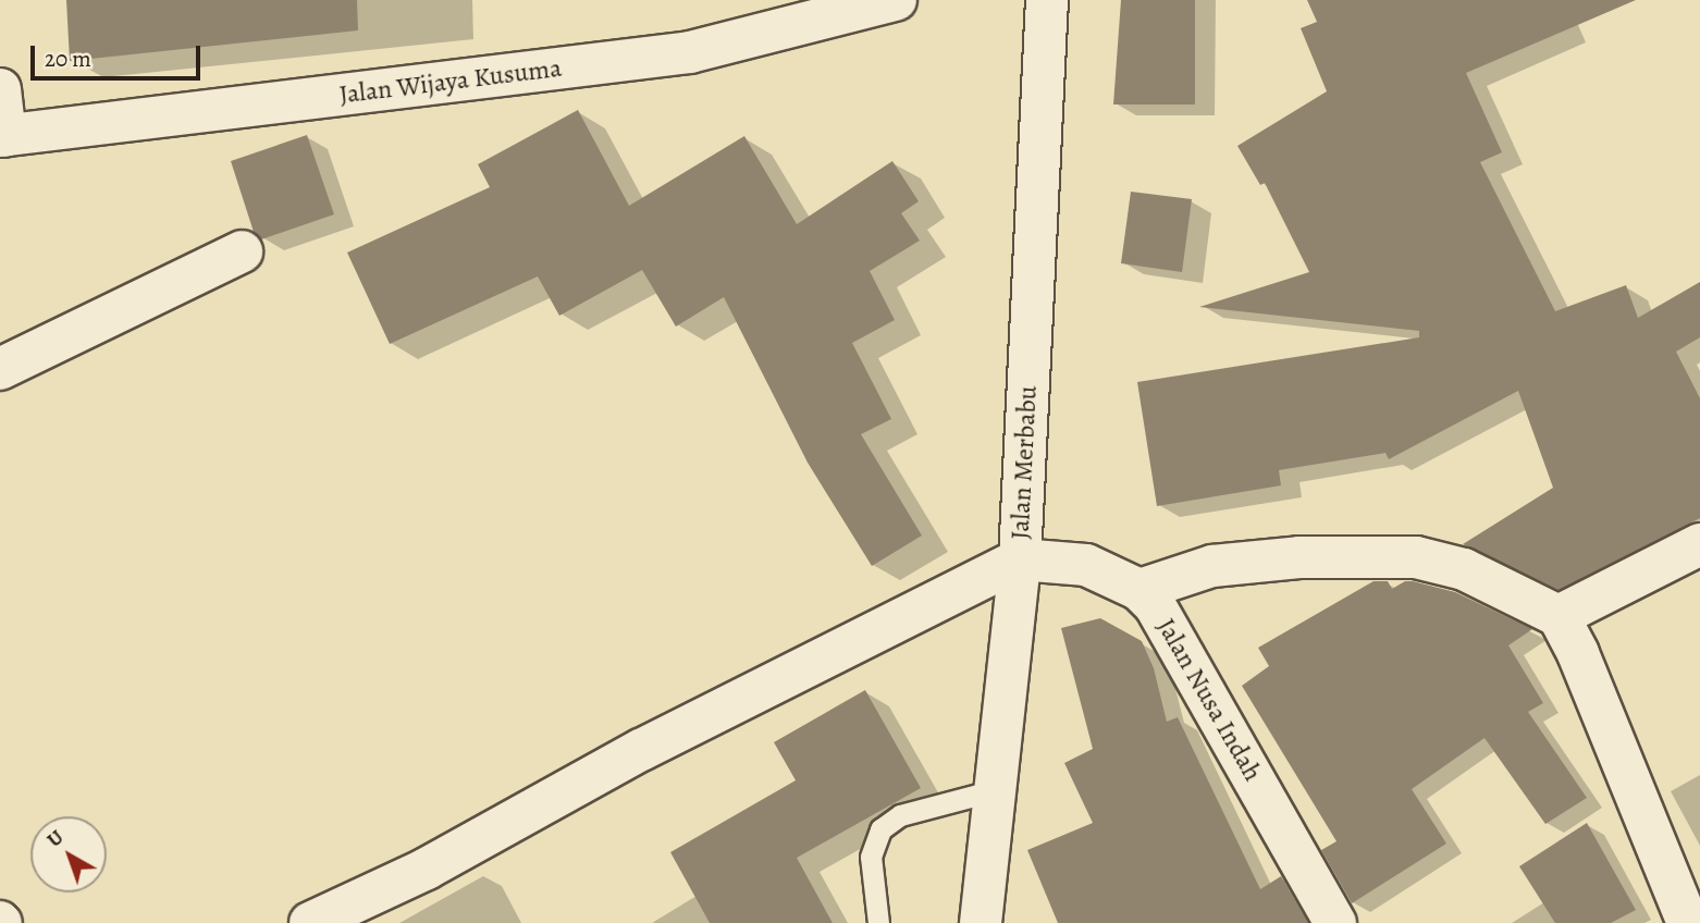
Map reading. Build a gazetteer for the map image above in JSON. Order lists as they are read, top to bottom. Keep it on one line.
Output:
{"streets":{"street":["Jalan Wijaya Kusuma","Jalan Merbabu","Jalan Nusa Indah"]},"crossings":[["Jalan Merbabu","Jalan Nusa Indah"]],"scale_bar":"20 m","north":"top left"}
